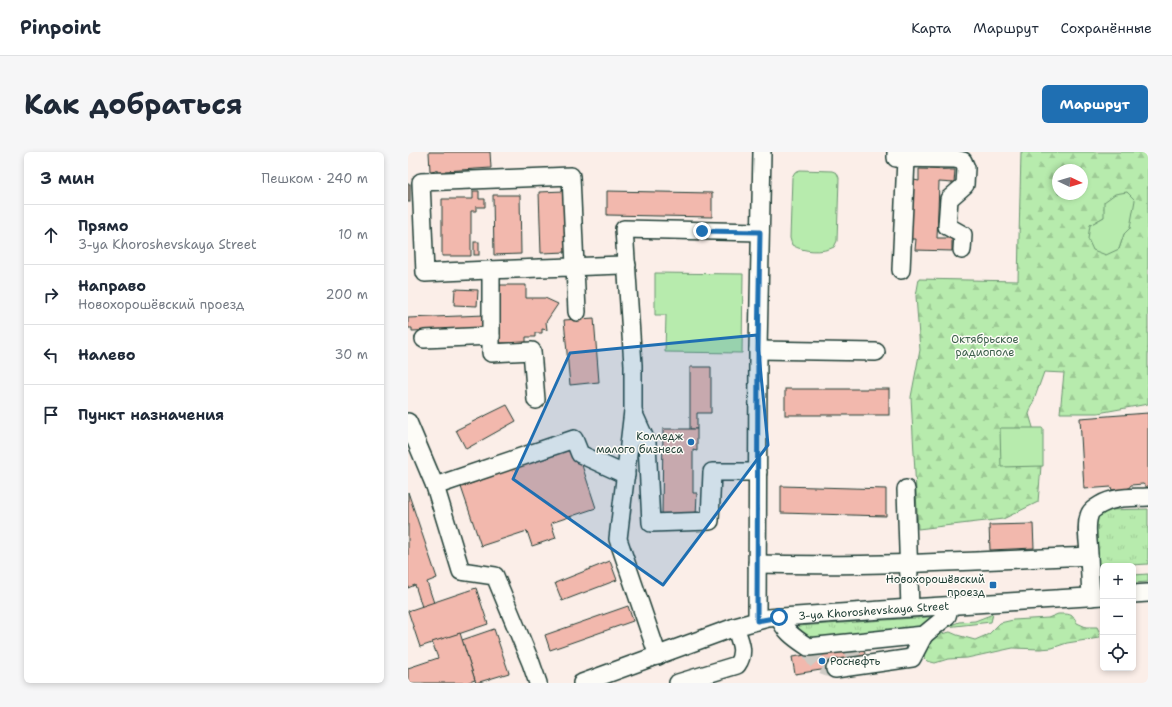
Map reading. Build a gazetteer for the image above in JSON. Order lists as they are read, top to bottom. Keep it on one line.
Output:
{"streets":{"street":["3-ya Khoroshevskaya Street"]},"parks":["Октябрьское радиополе"],"places":{"other":["Колледж малого бизнеса","Роснефть"],"transit":["Новохорошёвский проезд"]},"north":"right","page":{"header":"Pinpoint","nav":["Карта","Маршрут","Сохранённые"],"title":"Как добраться","buttons":"Маршрут","heading":["3 мин","Пешком · 240 m"],"list":[["Прямо","3-ya Khoroshevskaya Street","10 m"],["Направо","Новохорошёвский проезд","200 m"],["Налево","30 m"],"Пункт назначения"],"map_buttons":["+","−"]}}
